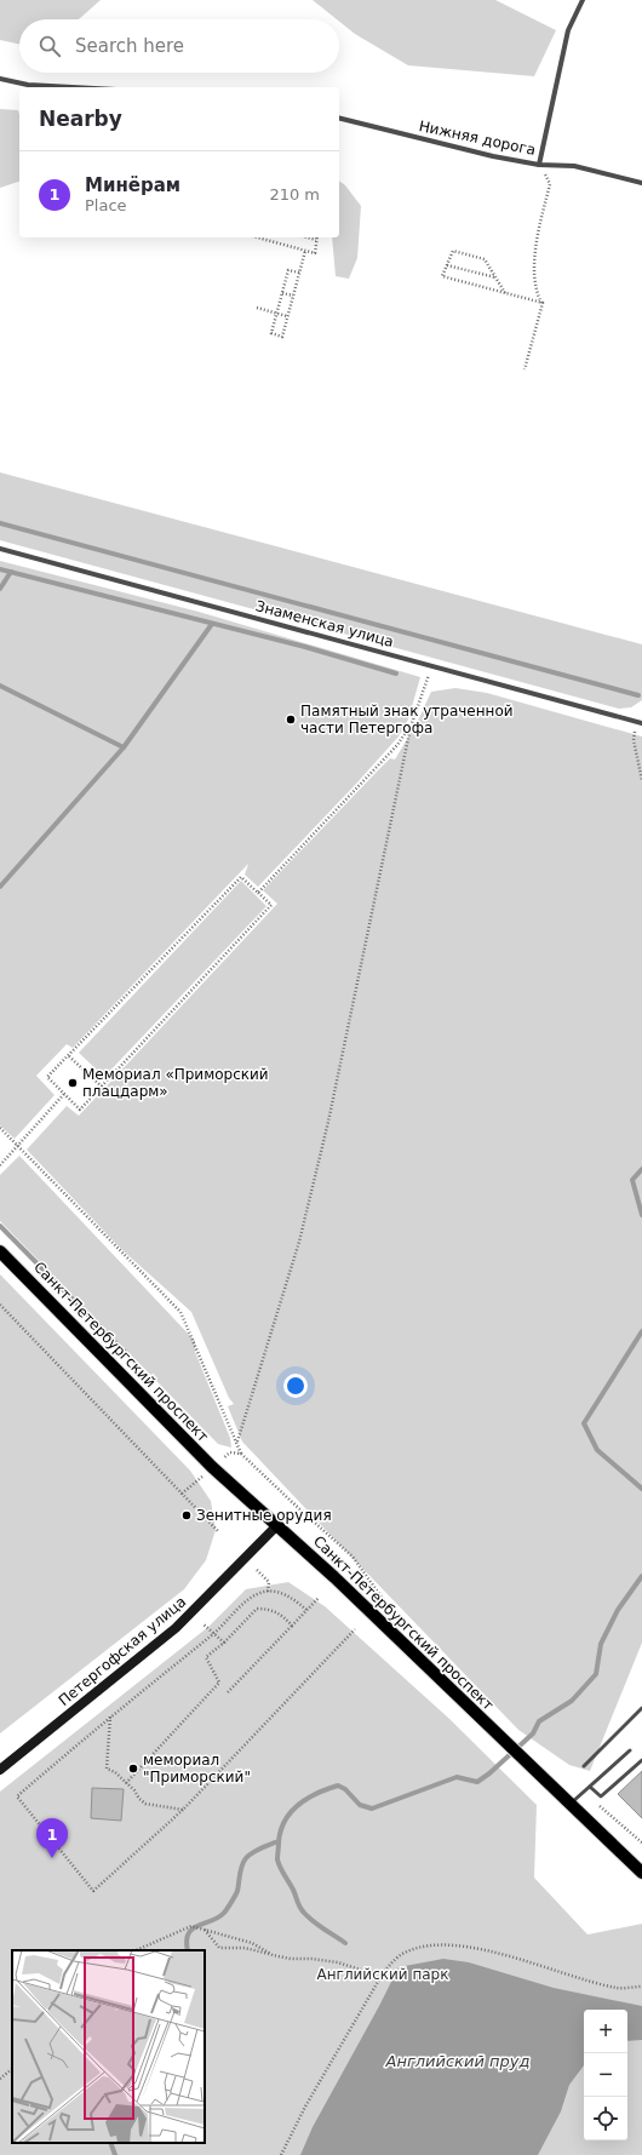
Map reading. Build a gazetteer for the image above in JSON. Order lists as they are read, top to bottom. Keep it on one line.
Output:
{"streets":{"main road":["Санкт-Петербургский проспект","Петергофская улица"],"street":["Нижняя дорога","Знаменская улица"]},"crossings":[["Санкт-Петербургский проспект","Петергофская улица"]],"water":["Английский пруд"],"parks":["Английский парк"],"places":["Памятный знак утраченной части Петергофа","Мемориал «Приморский плацдарм»","Зенитные орудия","мемориал \"Приморский\""],"page":{"search":"Search here","heading":"Nearby","list":[{"mark":"1","name":"Минёрам","note":"Place","value":"210 m"}],"pins":"1","map_buttons":["+","−"]}}
